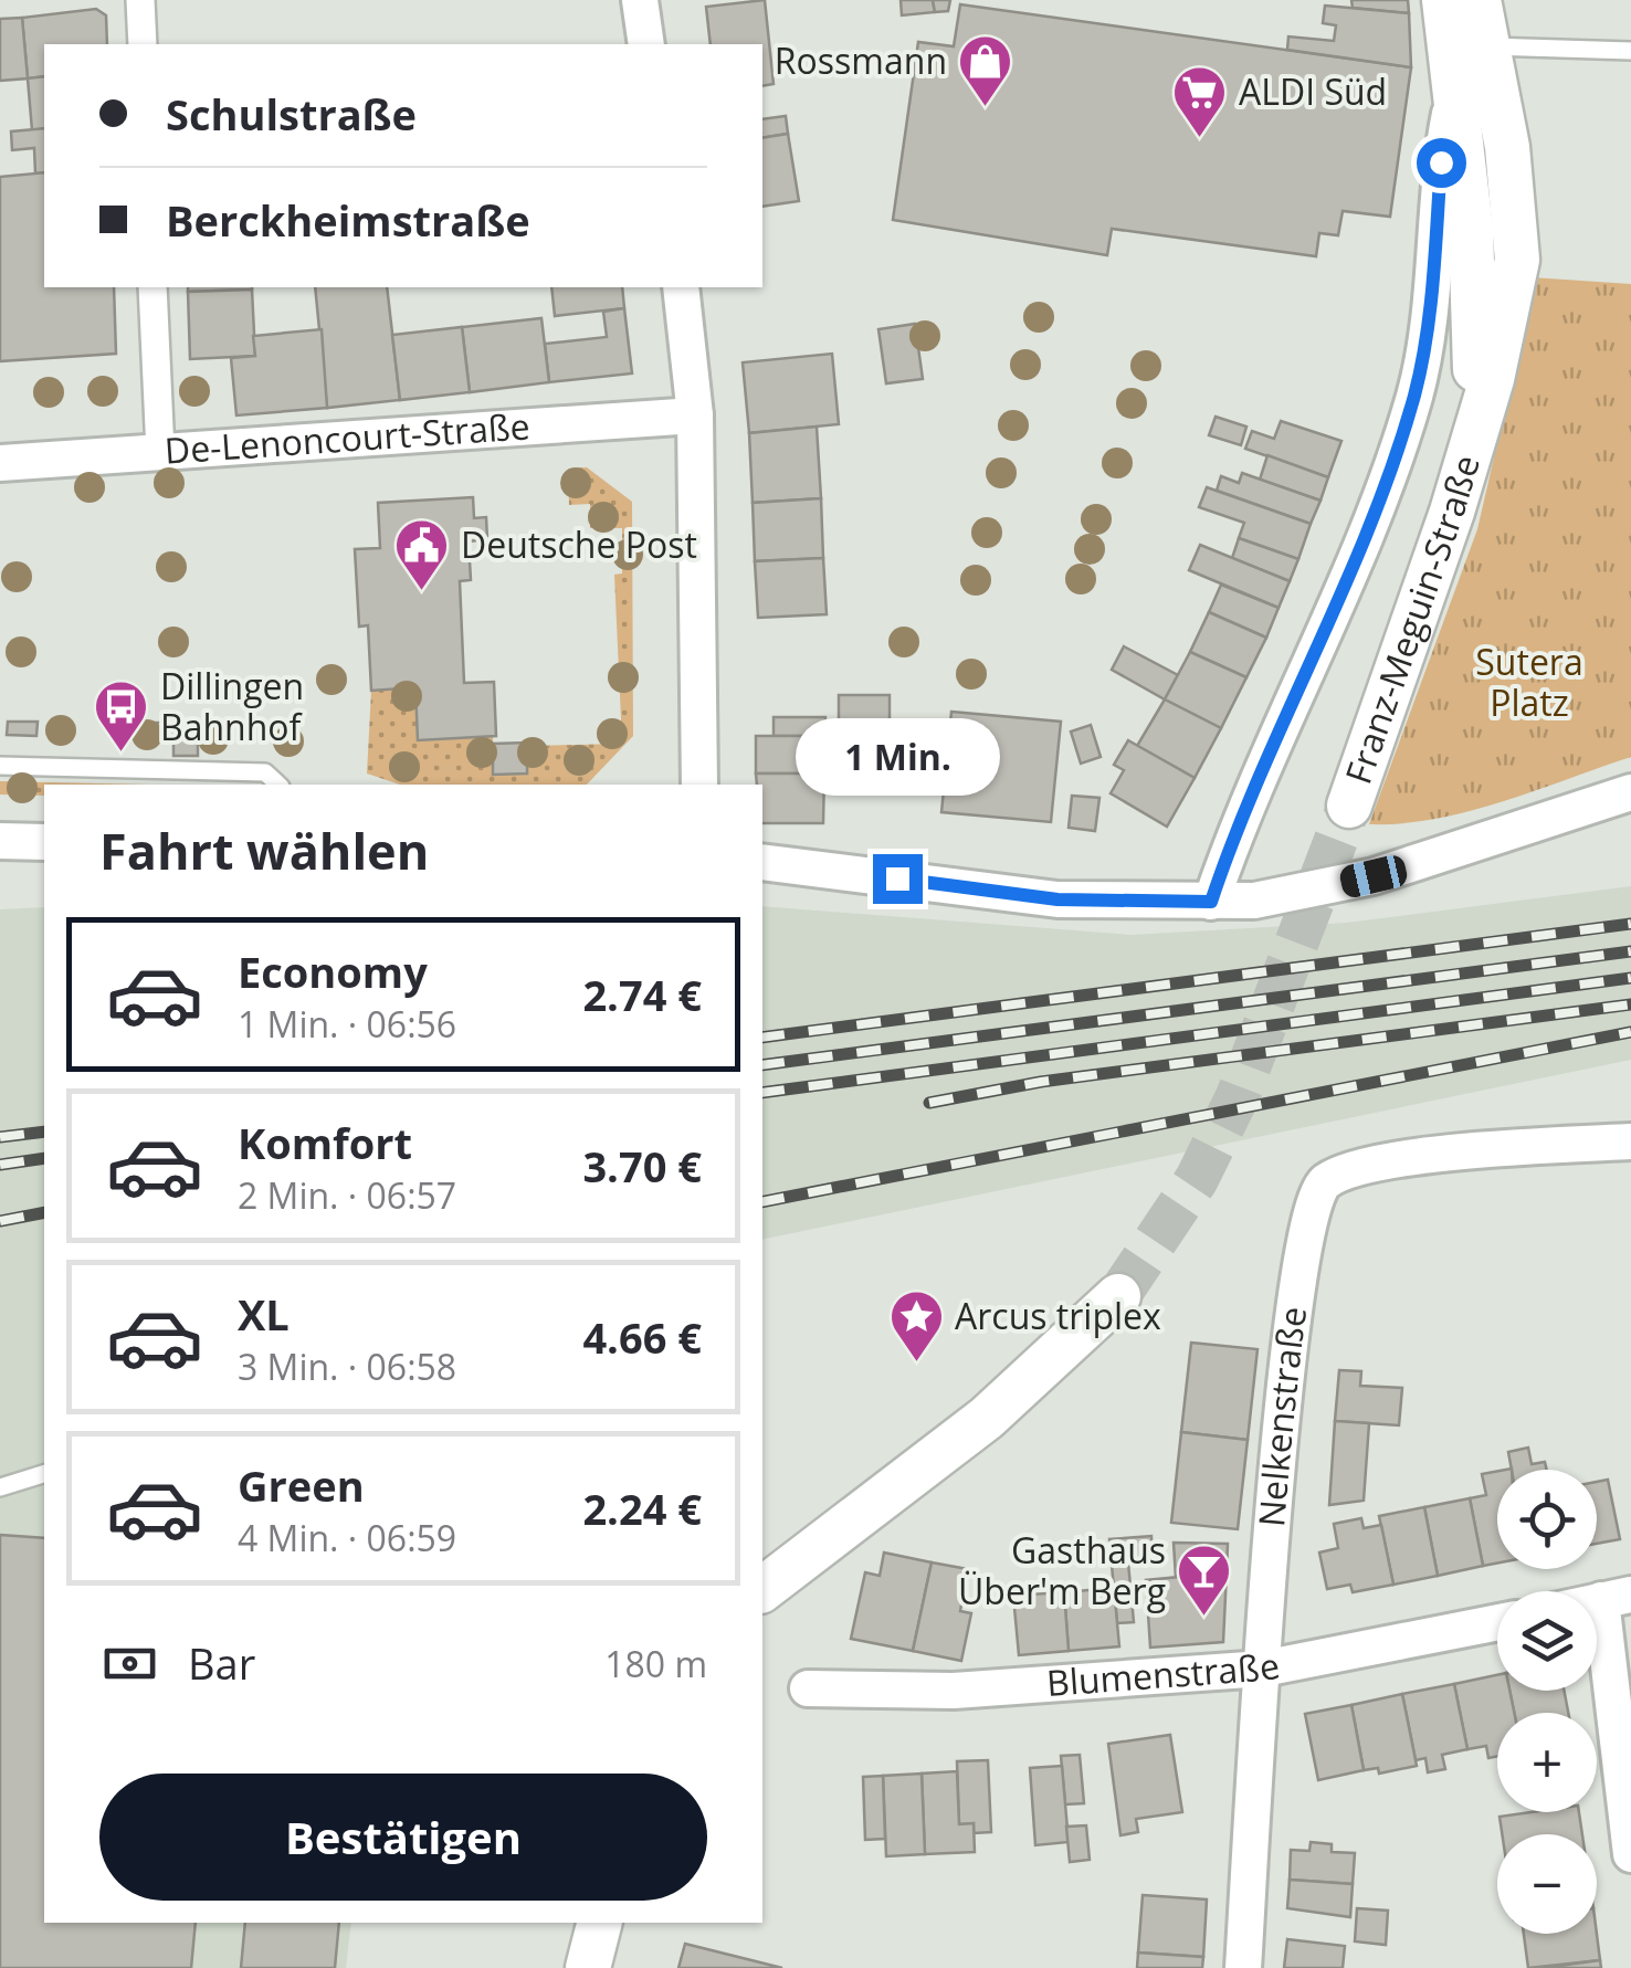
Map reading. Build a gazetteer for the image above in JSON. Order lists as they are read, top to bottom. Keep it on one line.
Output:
{"streets":{"street":["De-Lenoncourt-Straße","Franz-Meguin-Straße","Nelkenstraße","Blumenstraße"]},"crossings":[["Nelkenstraße","Blumenstraße"]],"parks":["Sutera Platz"],"places":{"shop":["Rossmann"],"supermarket":["ALDI Süd"],"public building":["Deutsche Post"],"bus stop":["Dillingen Bahnhof"],"place":["Arcus triplex"],"bar":["Gasthaus Über'm Berg"]},"page":{"banner":["Schulstraße","Berckheimstraße"],"bubble":"1 Min.","heading":"Fahrt wählen","list":[{"name":"Economy","note":"1 Min. · 06:56","value":"2.74 €"},{"name":"Komfort","note":"2 Min. · 06:57","value":"3.70 €"},{"name":"XL","note":"3 Min. · 06:58","value":"4.66 €"},{"name":"Green","note":"4 Min. · 06:59","value":"2.24 €"}],"map_buttons":["+","−"],"pay":["Bar","180 m"],"buttons":"Bestätigen"}}
